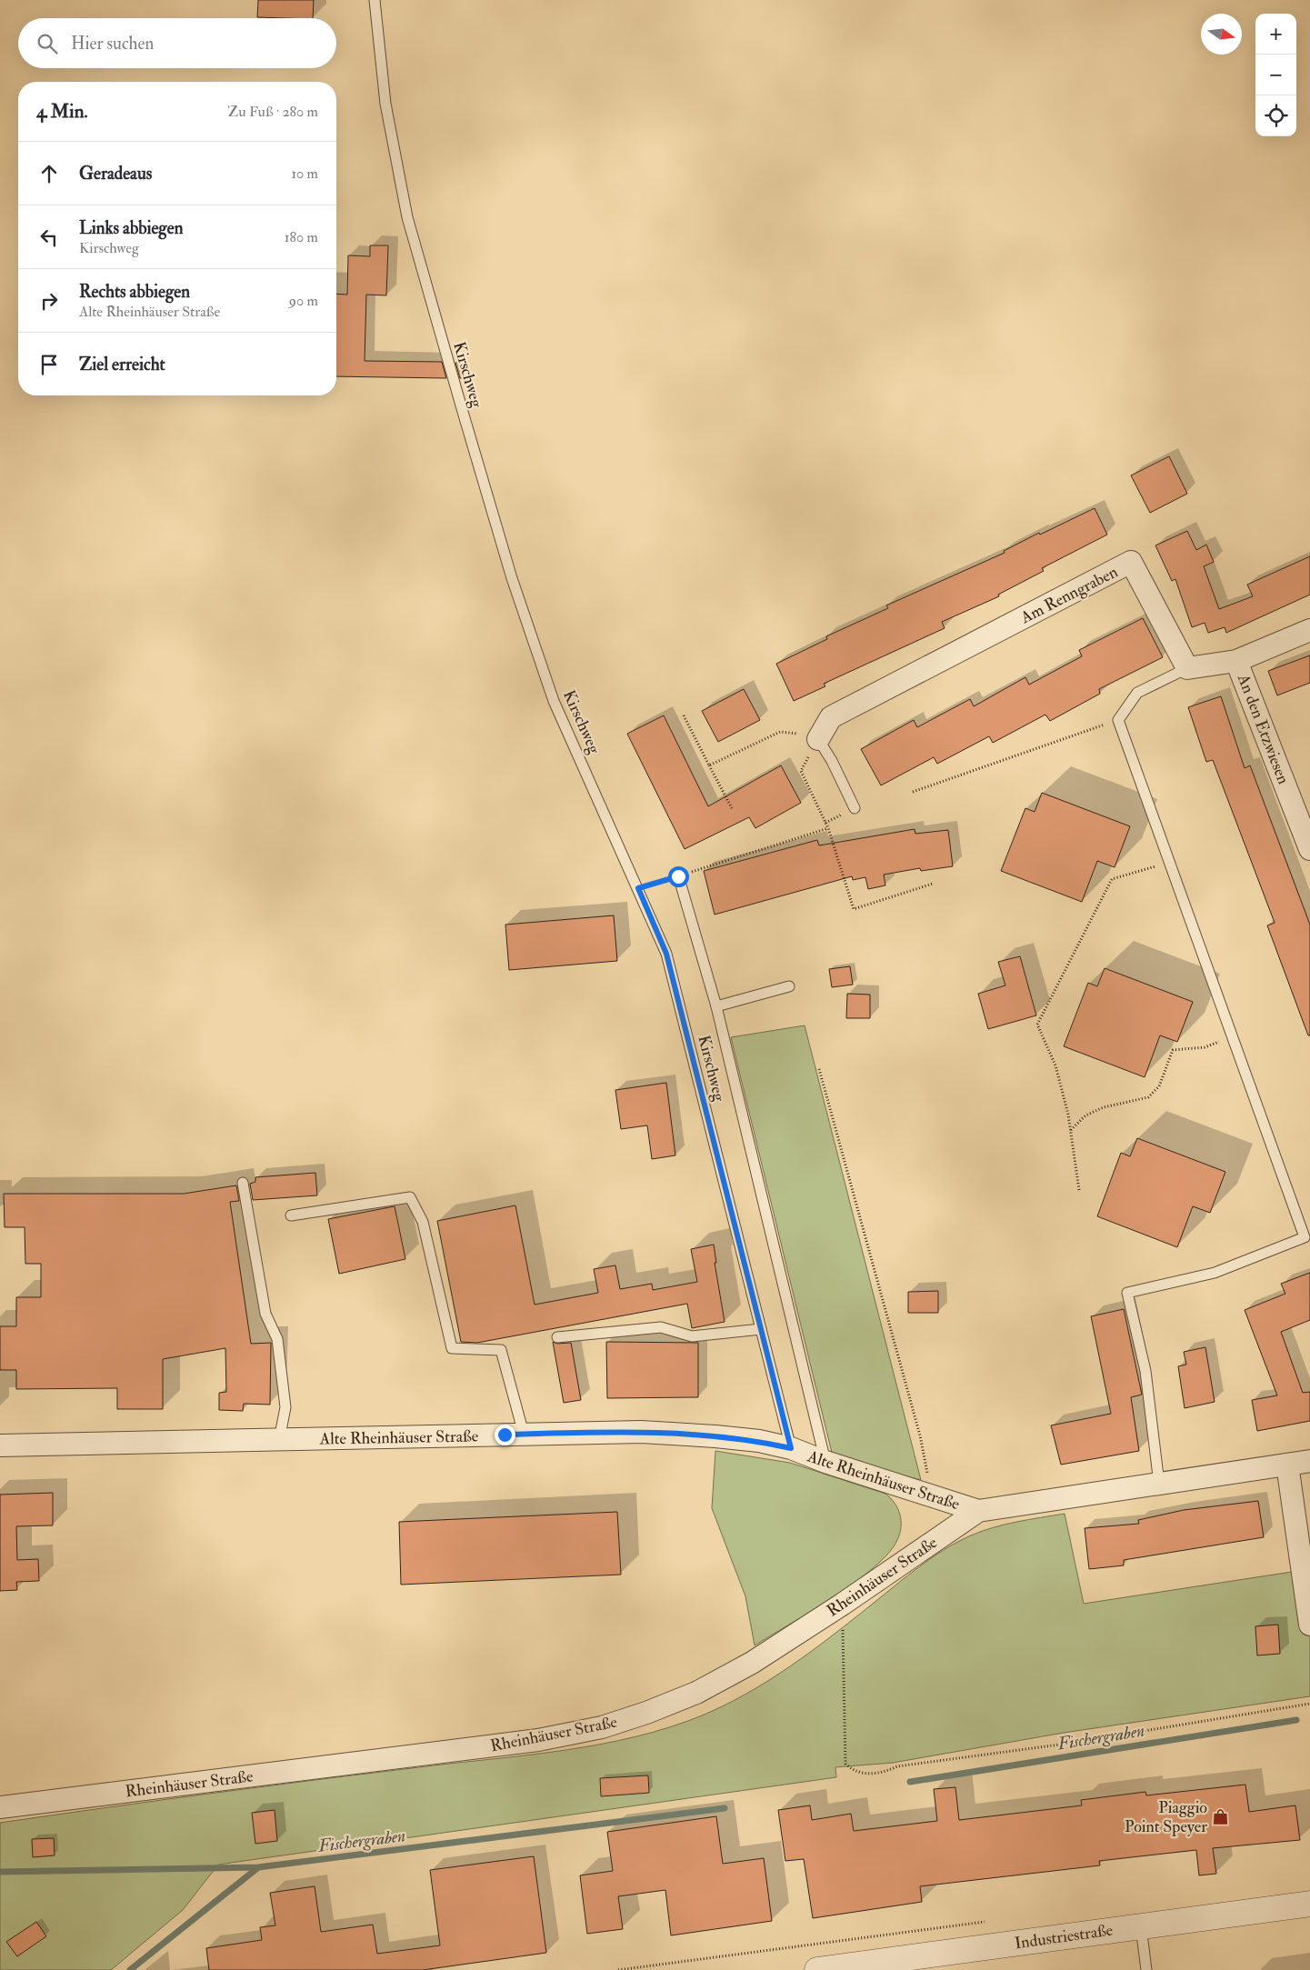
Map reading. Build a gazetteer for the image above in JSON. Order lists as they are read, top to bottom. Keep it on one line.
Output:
{"streets":{"street":["Am Renngraben","An den Etzwiesen","Alte Rheinhäuser Straße","Rheinhäuser Straße","Industriestraße"],"lane":["Kirschweg"]},"crossings":[["Kirschweg","Alte Rheinhäuser Straße"],["Alte Rheinhäuser Straße","Rheinhäuser Straße"]],"water":["Fischergraben"],"places":{"shop":["Piaggio Point Speyer"]},"north":"right","page":{"map_buttons":["+","−"],"search":"Hier suchen","heading":["4 Min.","Zu Fuß · 280 m"],"list":[["Geradeaus","10 m"],["Links abbiegen","Kirschweg","180 m"],["Rechts abbiegen","Alte Rheinhäuser Straße","90 m"],"Ziel erreicht"]}}
